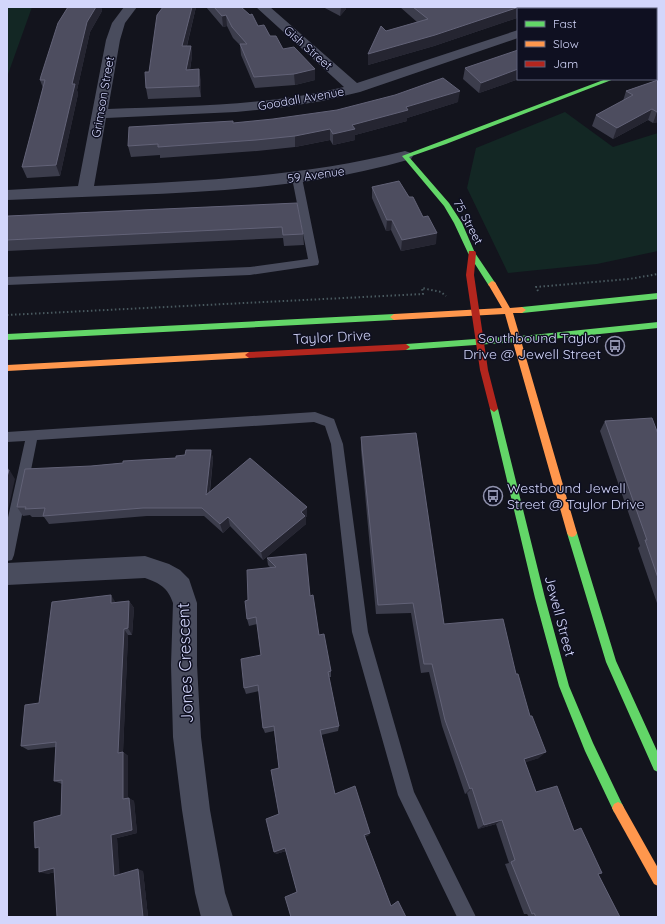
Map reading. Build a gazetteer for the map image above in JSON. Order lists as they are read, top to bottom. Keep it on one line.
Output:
{"streets":{"street":["Gish Street","Grimson Street","Goodall Avenue","59 Avenue","75 Street","Taylor Drive","Jewell Street","Jones Crescent"]},"crossings":[["Gish Street","Goodall Avenue"],["Grimson Street","Goodall Avenue"],["Grimson Street","59 Avenue"],["59 Avenue","75 Street"],["75 Street","Taylor Drive"],["75 Street","Jewell Street"],["Taylor Drive","Jewell Street"]],"places":{"bus stop":["Southbound Taylor Drive @ Jewell Street","Westbound Jewell Street @ Taylor Drive"]},"legend":["Fast","Slow","Jam"]}
